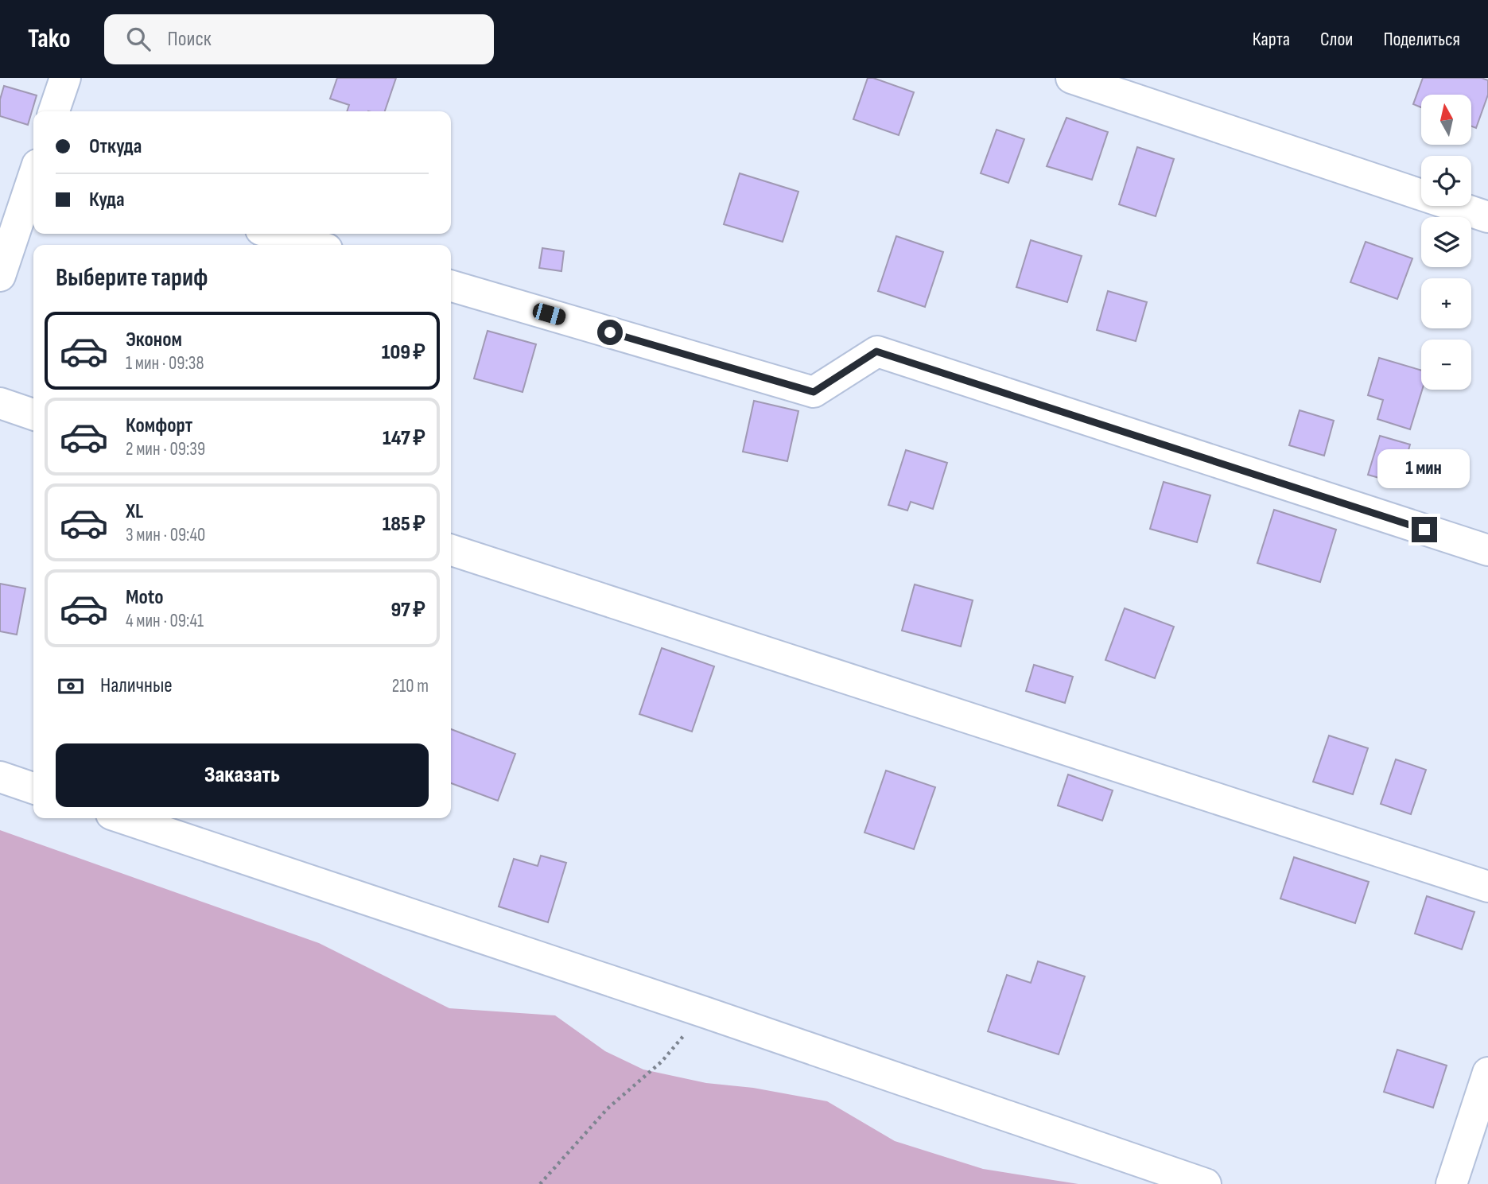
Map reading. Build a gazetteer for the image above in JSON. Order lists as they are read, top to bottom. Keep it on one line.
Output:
{"north":"top","page":{"header":"Tako","search":"Поиск","nav":["Карта","Слои","Поделиться"],"map_buttons":["+","−"],"banner":["Откуда","Куда"],"heading":"Выберите тариф","list":[{"name":"Эконом","note":"1 мин · 09:38","value":"109 ₽"},{"name":"Комфорт","note":"2 мин · 09:39","value":"147 ₽"},{"name":"XL","note":"3 мин · 09:40","value":"185 ₽"},{"name":"Moto","note":"4 мин · 09:41","value":"97 ₽"}],"bubble":"1 мин","pay":["Наличные","210 m"],"buttons":"Заказать"}}
